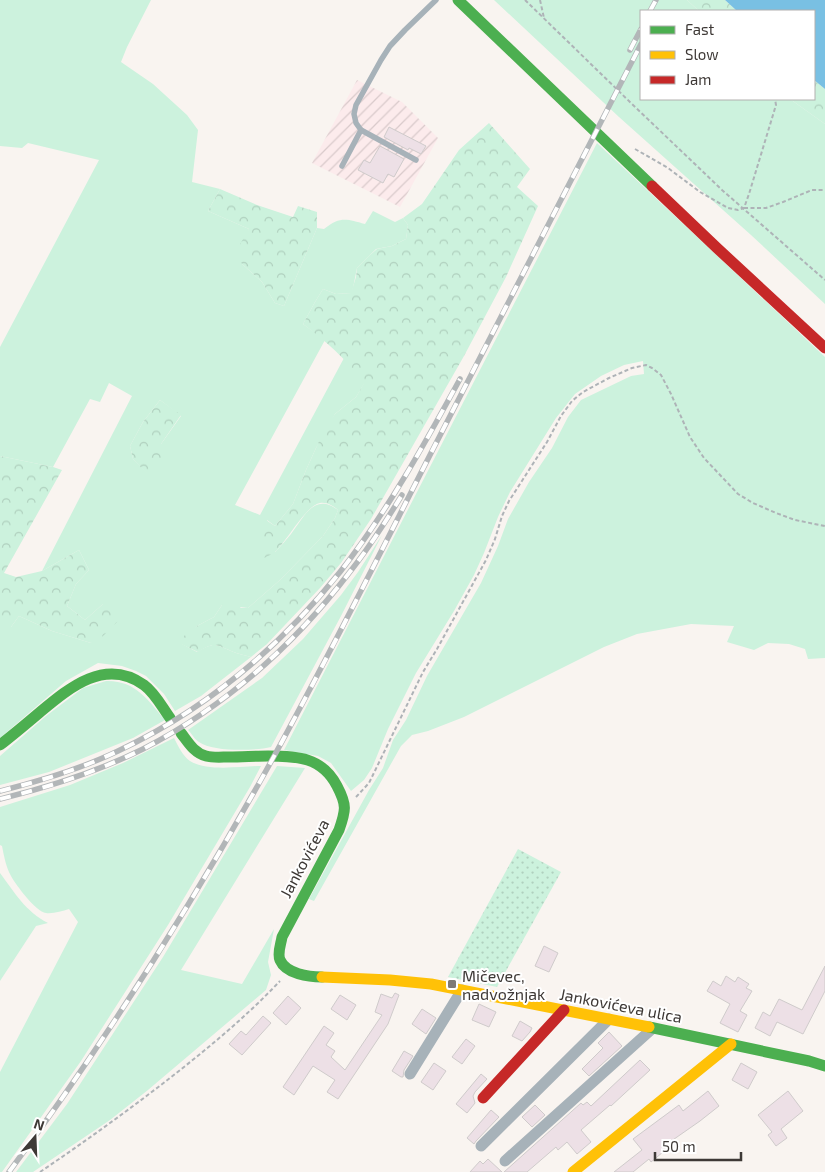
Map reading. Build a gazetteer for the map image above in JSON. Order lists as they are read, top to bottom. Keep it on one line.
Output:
{"streets":{"main road":["Jankovićeva","Jankovićeva ulica"]},"crossings":[["Jankovićeva","Jankovićeva ulica"]],"places":{"transit":["Mičevec, nadvožnjak"]},"legend":["Fast","Slow","Jam"],"scale_bar":"50 m","north":"top"}
